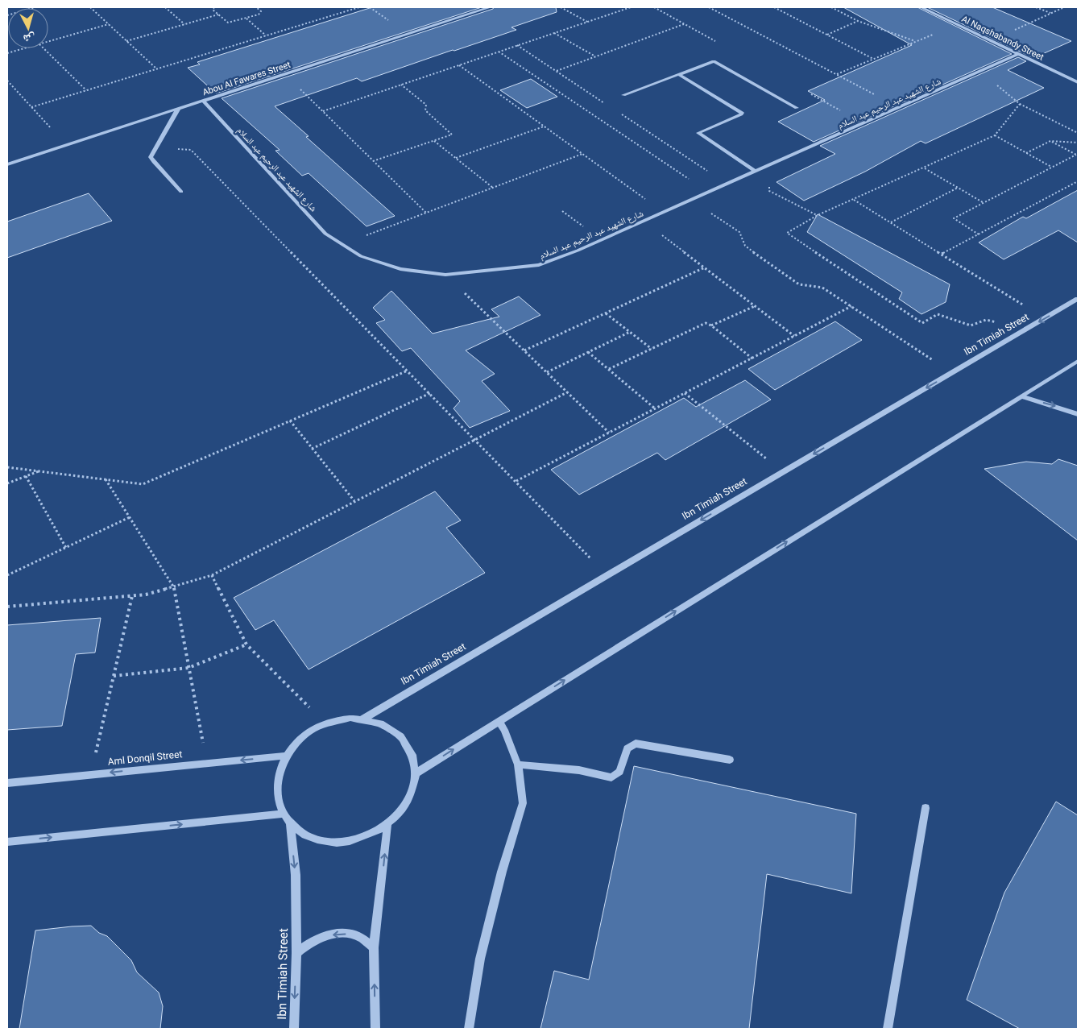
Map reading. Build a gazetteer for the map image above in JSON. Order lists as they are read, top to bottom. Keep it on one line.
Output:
{"streets":{"street":["Al Naqshabandy Street","Abou Al Fawares Street","شارع الشهيد عبد الرحيم عبد السلام","Ibn Timiah Street","Aml Donqil Street"]},"crossings":[["Al Naqshabandy Street","شارع الشهيد عبد الرحيم عبد السلام"],["Abou Al Fawares Street","شارع الشهيد عبد الرحيم عبد السلام"],["Ibn Timiah Street","Aml Donqil Street"]],"north":"bottom"}
